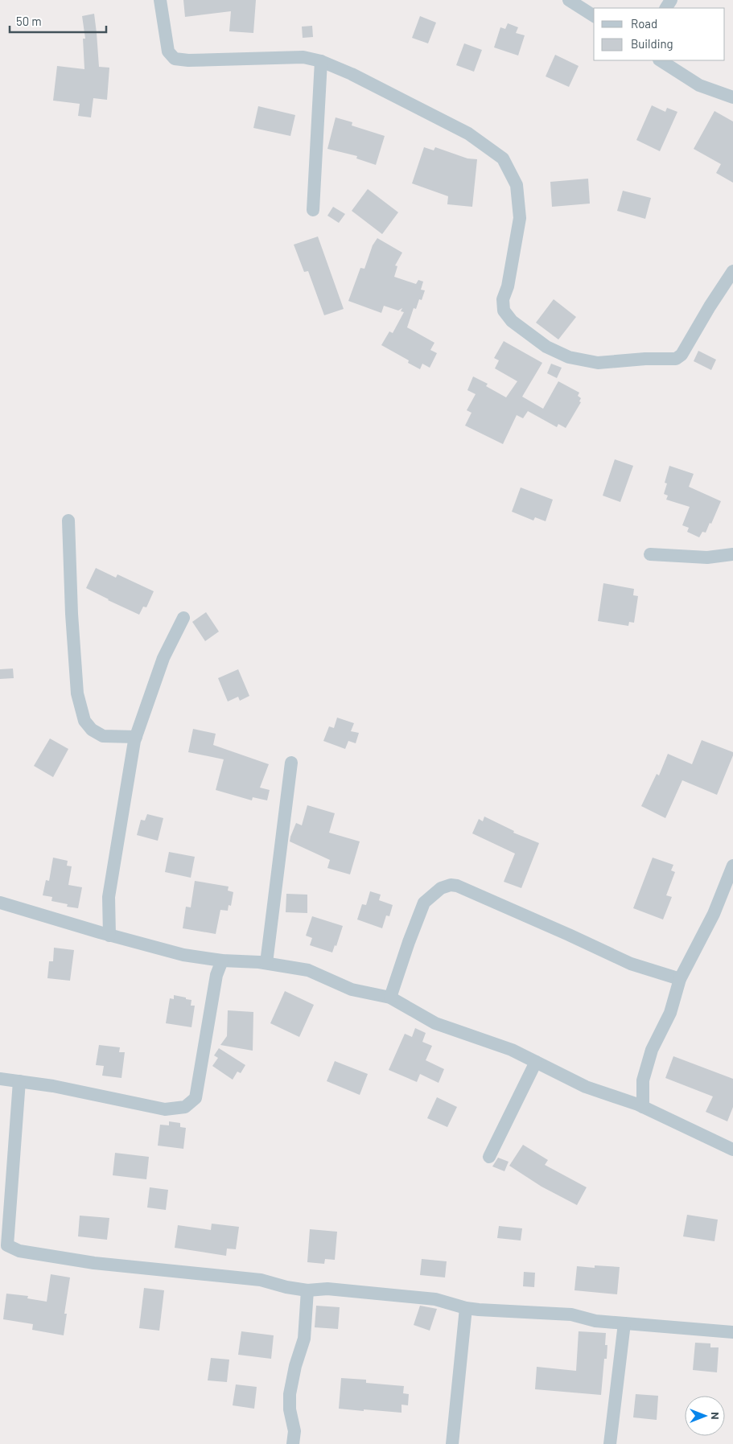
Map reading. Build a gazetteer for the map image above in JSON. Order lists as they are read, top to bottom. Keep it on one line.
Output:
{"legend":["Road","Building"],"scale_bar":"50 m","north":"right"}
